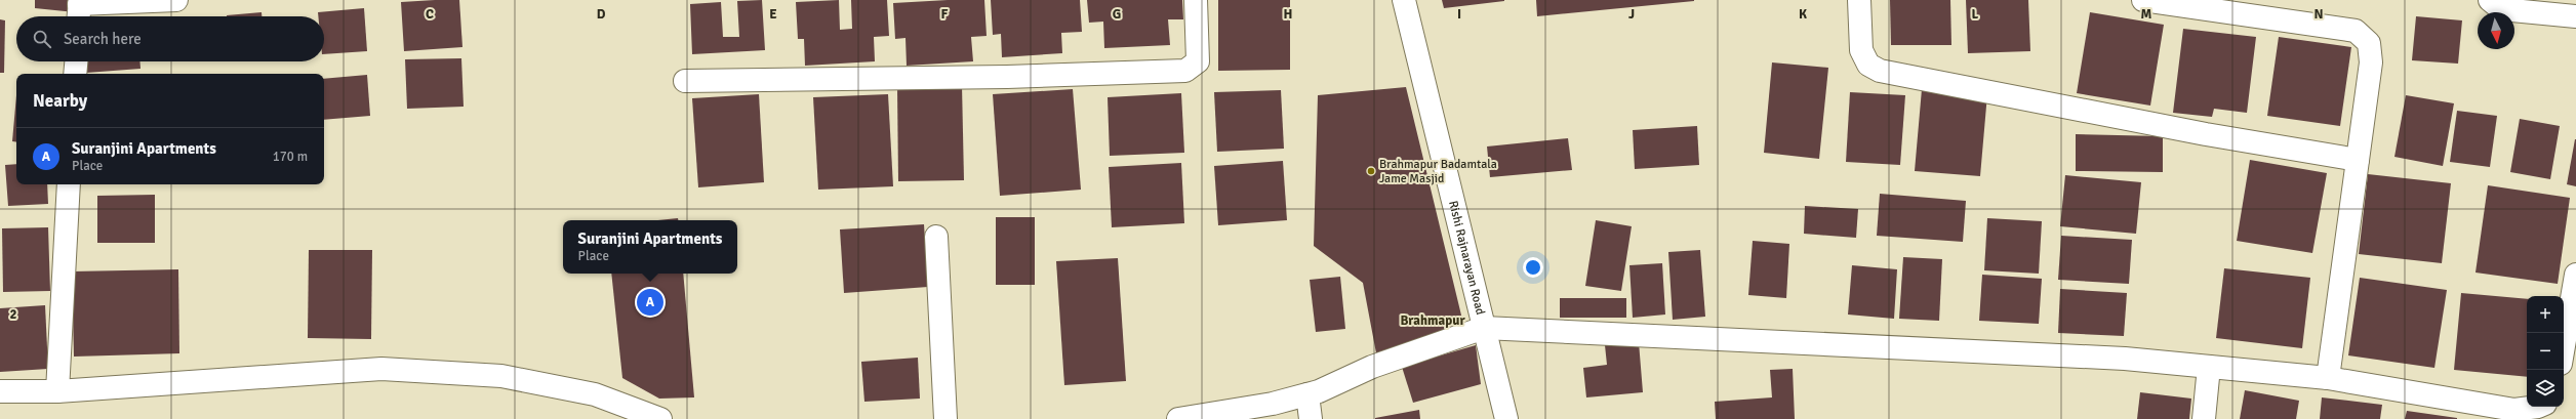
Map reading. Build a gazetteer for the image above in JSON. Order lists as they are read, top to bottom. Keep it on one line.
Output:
{"streets":{"street":["Rishi Rajnarayan Road"]},"districts":["Brahmapur"],"places":["Brahmapur Badamtala Jame Masjid"],"north":"bottom","page":{"search":"Search here","heading":"Nearby","list":[{"mark":"A","name":"Suranjini Apartments","note":"Place","value":"170 m"}],"popup":["Suranjini Apartments","Place"],"pins":"A","map_buttons":["+","−"]},"grid":{"columns":["C","D","E","F","G","H","I","J","K","L","M","N"],"rows":["2"]}}
